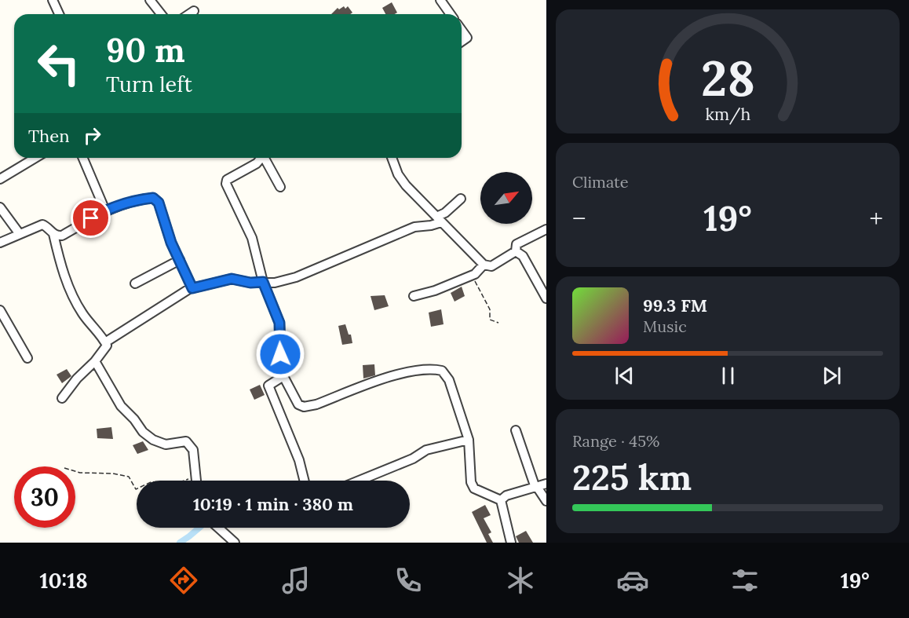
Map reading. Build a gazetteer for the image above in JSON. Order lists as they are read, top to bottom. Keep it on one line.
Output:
{"north":"top right","page":{"turn":["90 m","Turn left"],"then":"Then","tile":["Climate",["Range · 45%","225 km"]],"heat":["−","19°","+"],"song":["99.3 FM","Music"],"limit":"30","trip":"10:19 · 1 min · 380 m","tabs":["10:18","19°"],"gauge":["28","km/h"]}}
